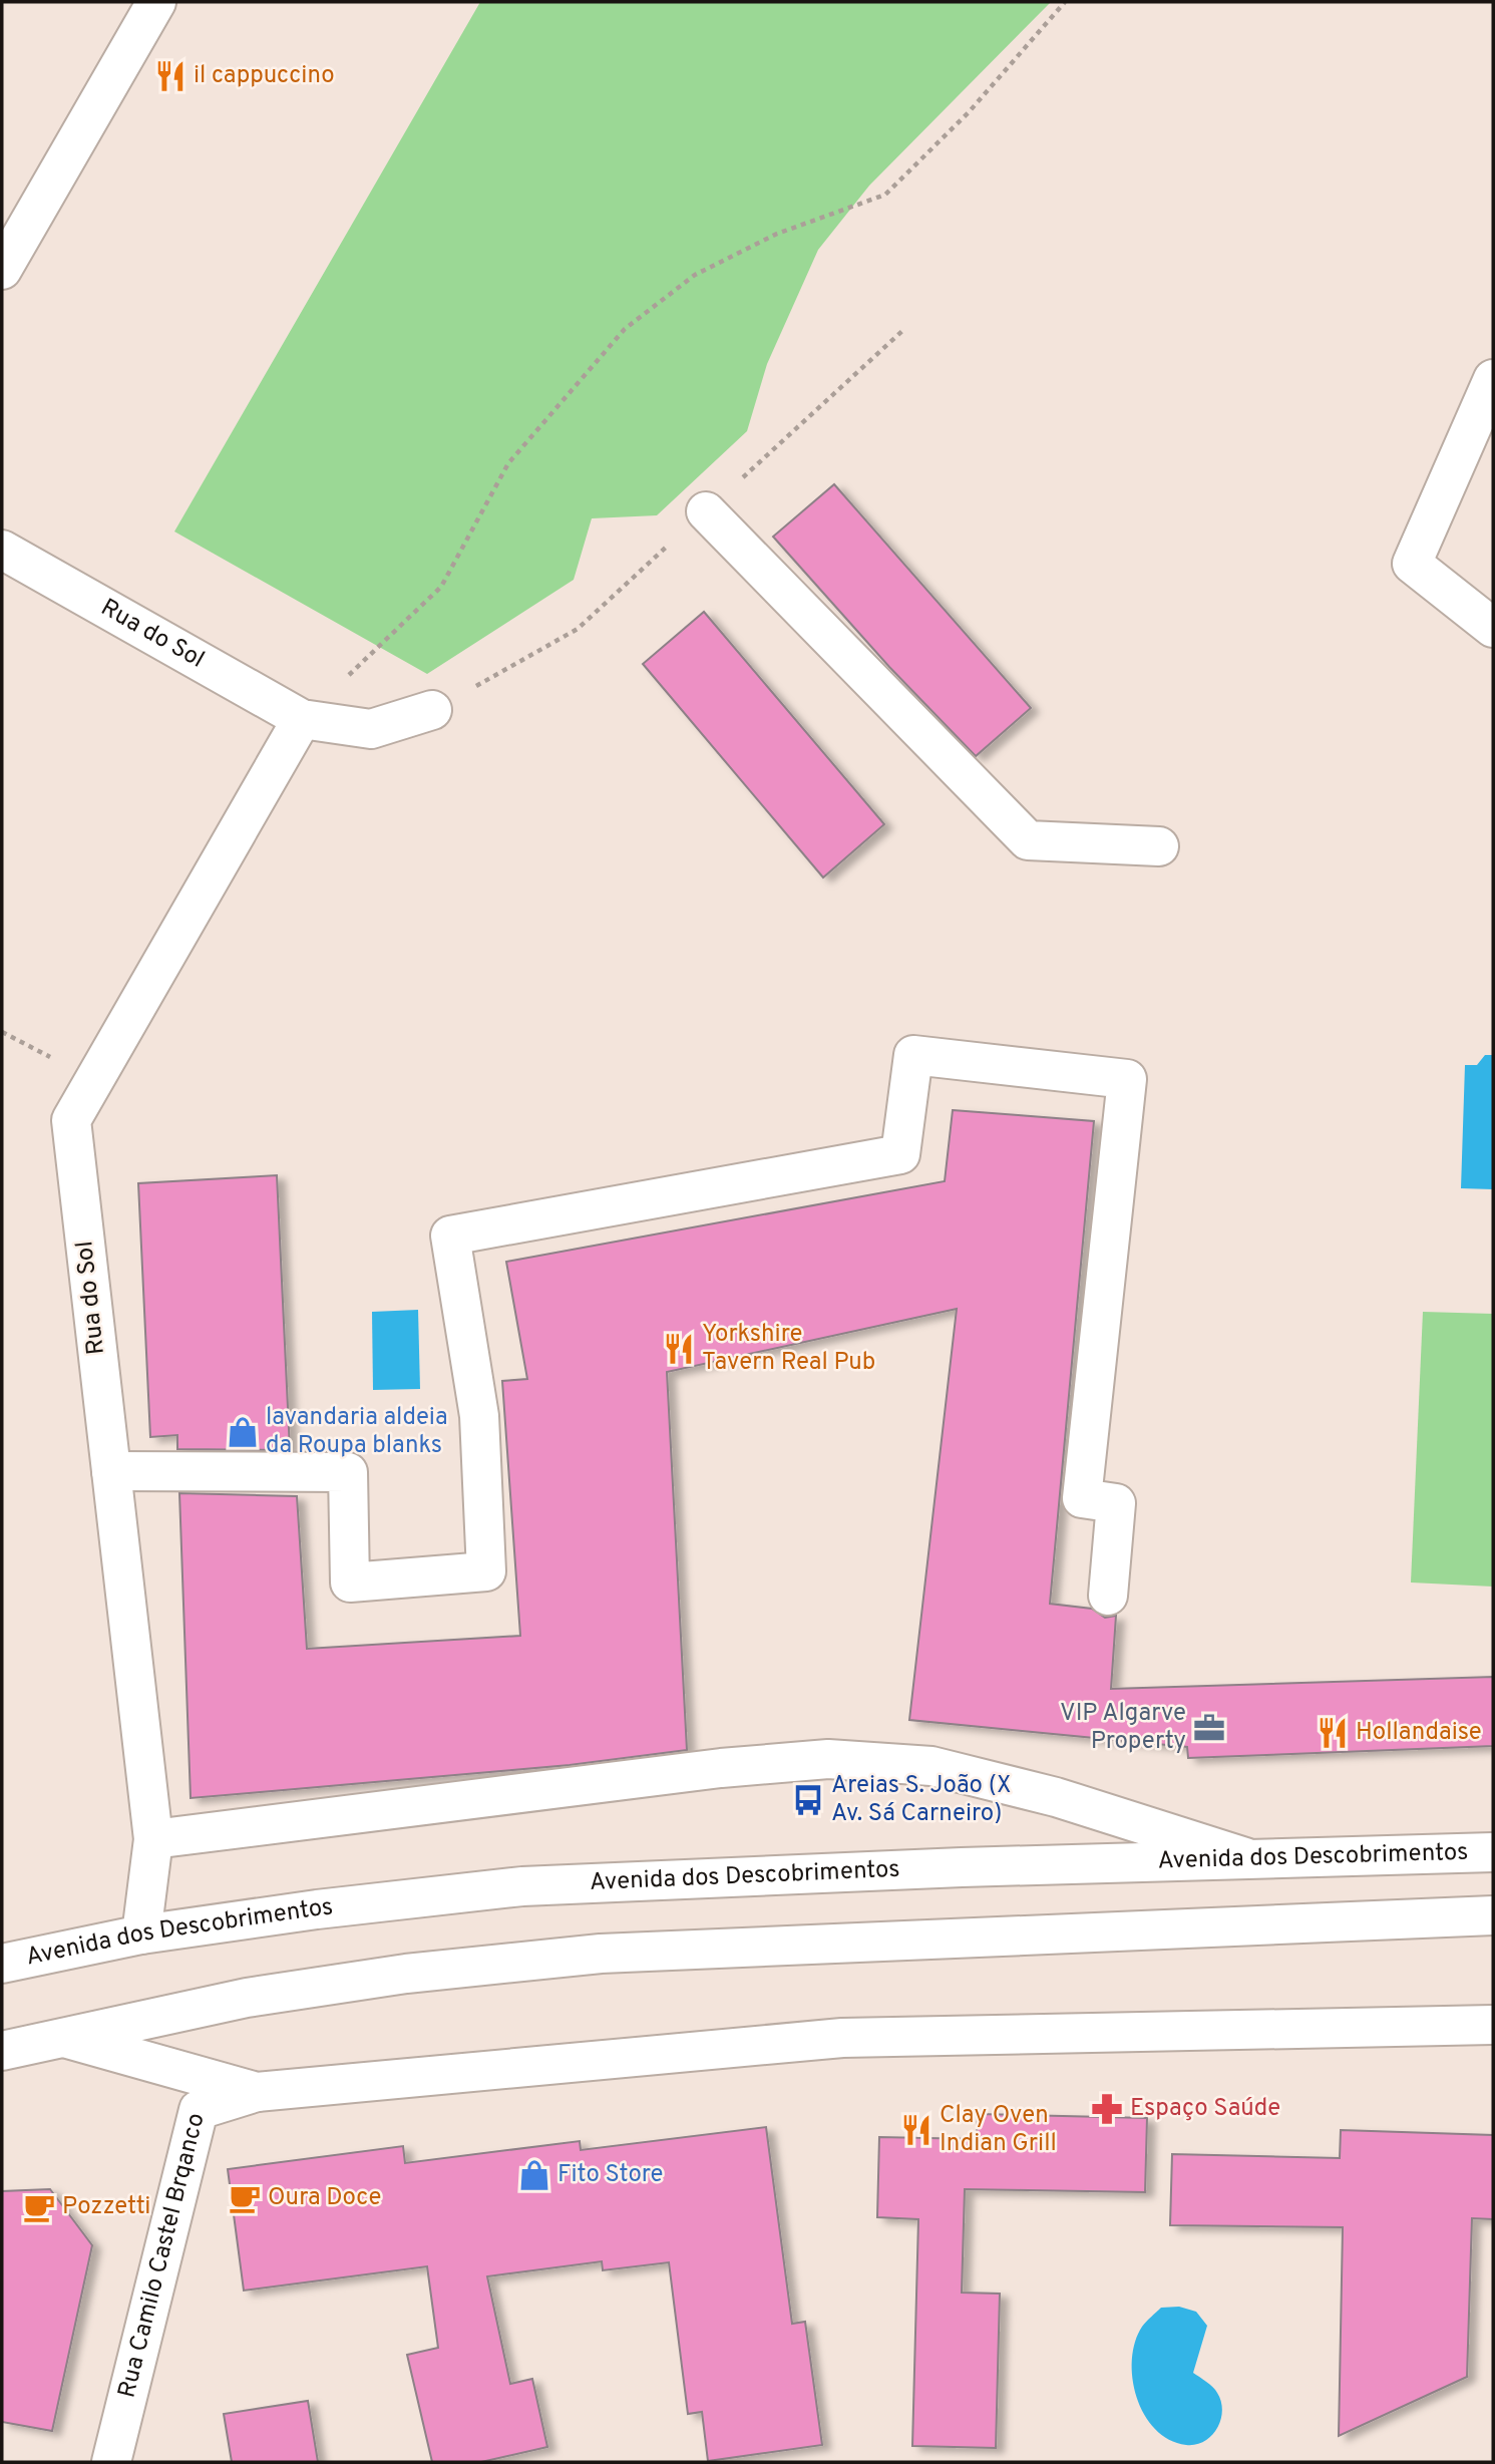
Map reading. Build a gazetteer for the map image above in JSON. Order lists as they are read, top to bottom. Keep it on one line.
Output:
{"streets":{"street":["Rua do Sol","Avenida dos Descobrimentos","Rua Camilo Castel Brqanco"]},"crossings":[["Rua do Sol","Avenida dos Descobrimentos"]],"places":{"restaurant":["il cappuccino","Yorkshire Tavern Real Pub","Hollandaise","Clay Oven Indian Grill"],"shop":["lavandaria aldeia da Roupa blanks","Fito Store"],"office":["VIP Algarve Property"],"bus stop":["Areias S. João (X Av. Sá Carneiro)"],"pharmacy":["Espaço Saúde"],"cafe":["Oura Doce","Pozzetti"]}}
